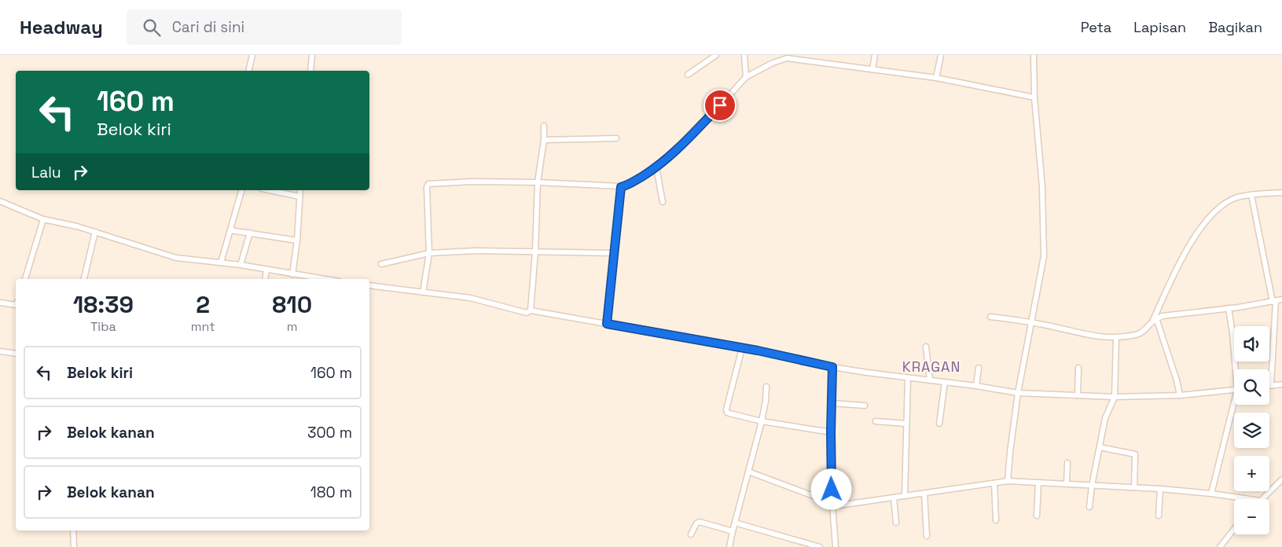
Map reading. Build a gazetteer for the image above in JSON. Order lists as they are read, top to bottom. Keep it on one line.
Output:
{"districts":["KRAGAN"],"page":{"header":"Headway","search":"Cari di sini","nav":["Peta","Lapisan","Bagikan"],"turn":["160 m","Belok kiri"],"then":"Lalu","eta":["18:39","Tiba","2","mnt","810","m"],"map_buttons":["+","−"],"list":[{"name":"Belok kiri","value":"160 m"},{"name":"Belok kanan","value":"300 m"},{"name":"Belok kanan","value":"180 m"}]}}
